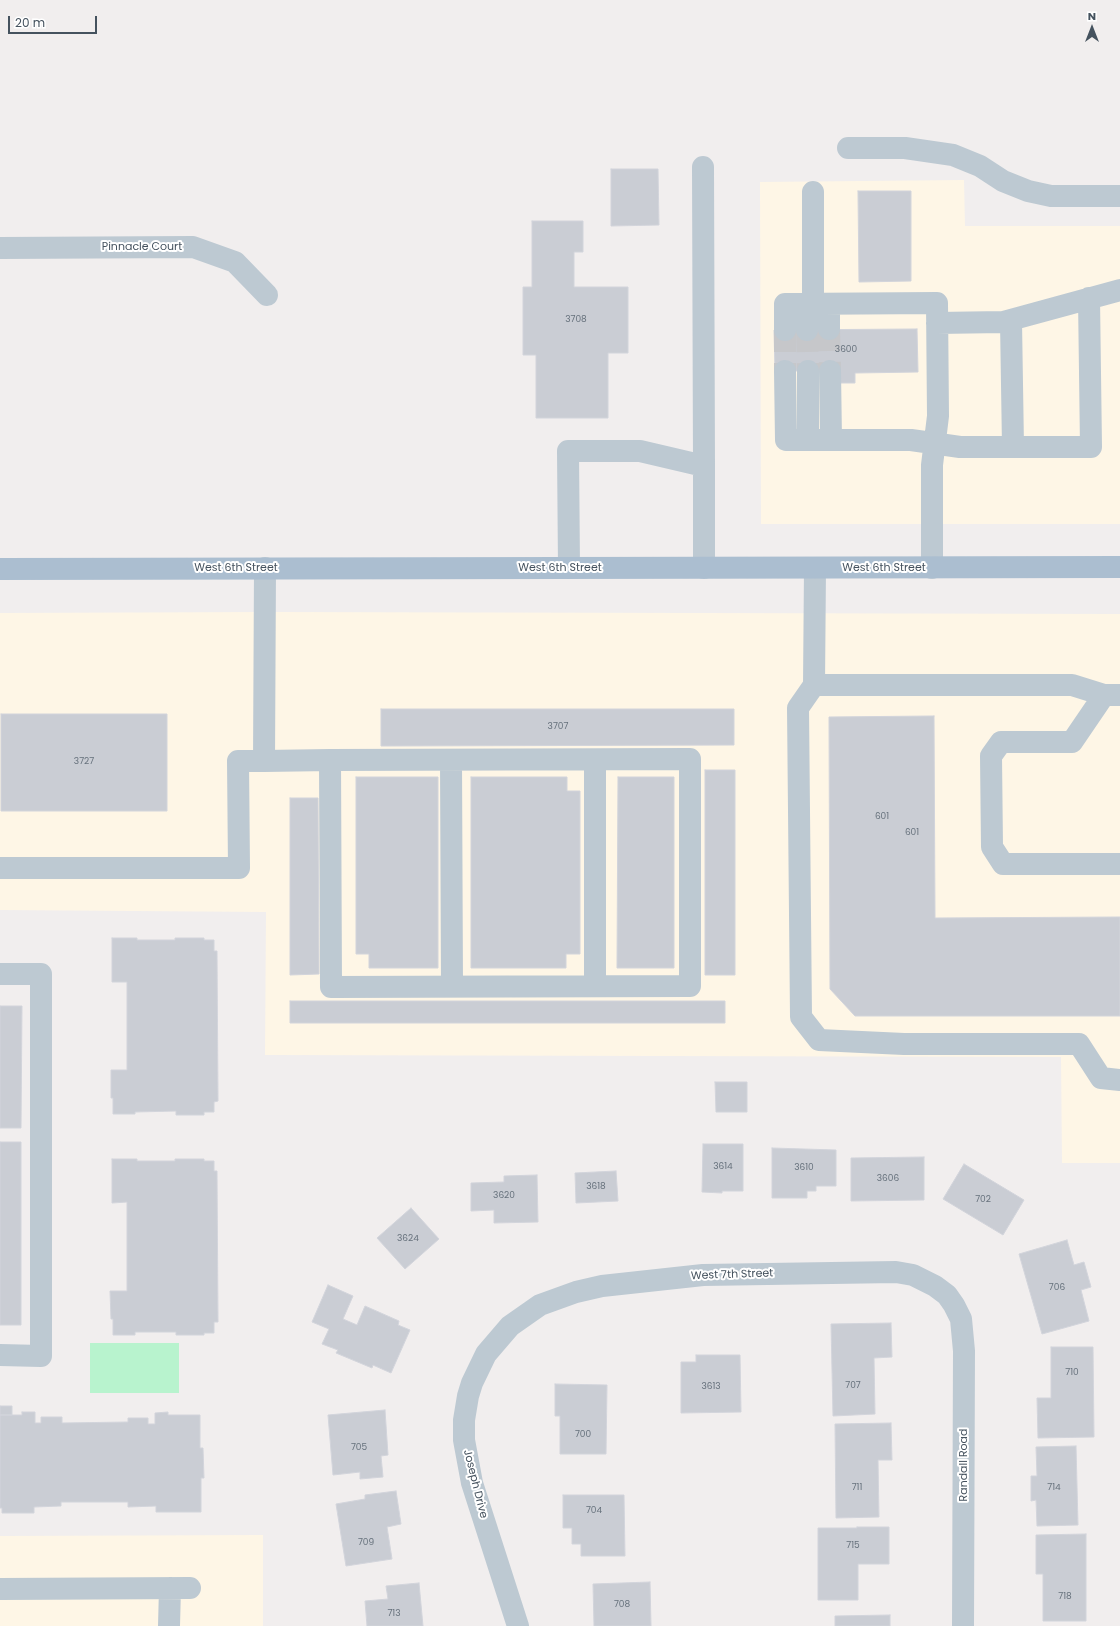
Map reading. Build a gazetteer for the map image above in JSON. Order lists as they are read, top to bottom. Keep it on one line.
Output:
{"streets":{"main road":["West 6th Street"],"street":["Pinnacle Court","West 7th Street","Randall Road","Joseph Drive"]},"crossings":[["West 7th Street","Randall Road"],["West 7th Street","Joseph Drive"]],"house_numbers":["3708","3600","3707","3727","601","601","3614","3610","3606","3618","3620","702","3624","706","710","707","3613","700","705","711","714","704","709","715","718","708","713"],"scale_bar":"20 m","north":"top"}
